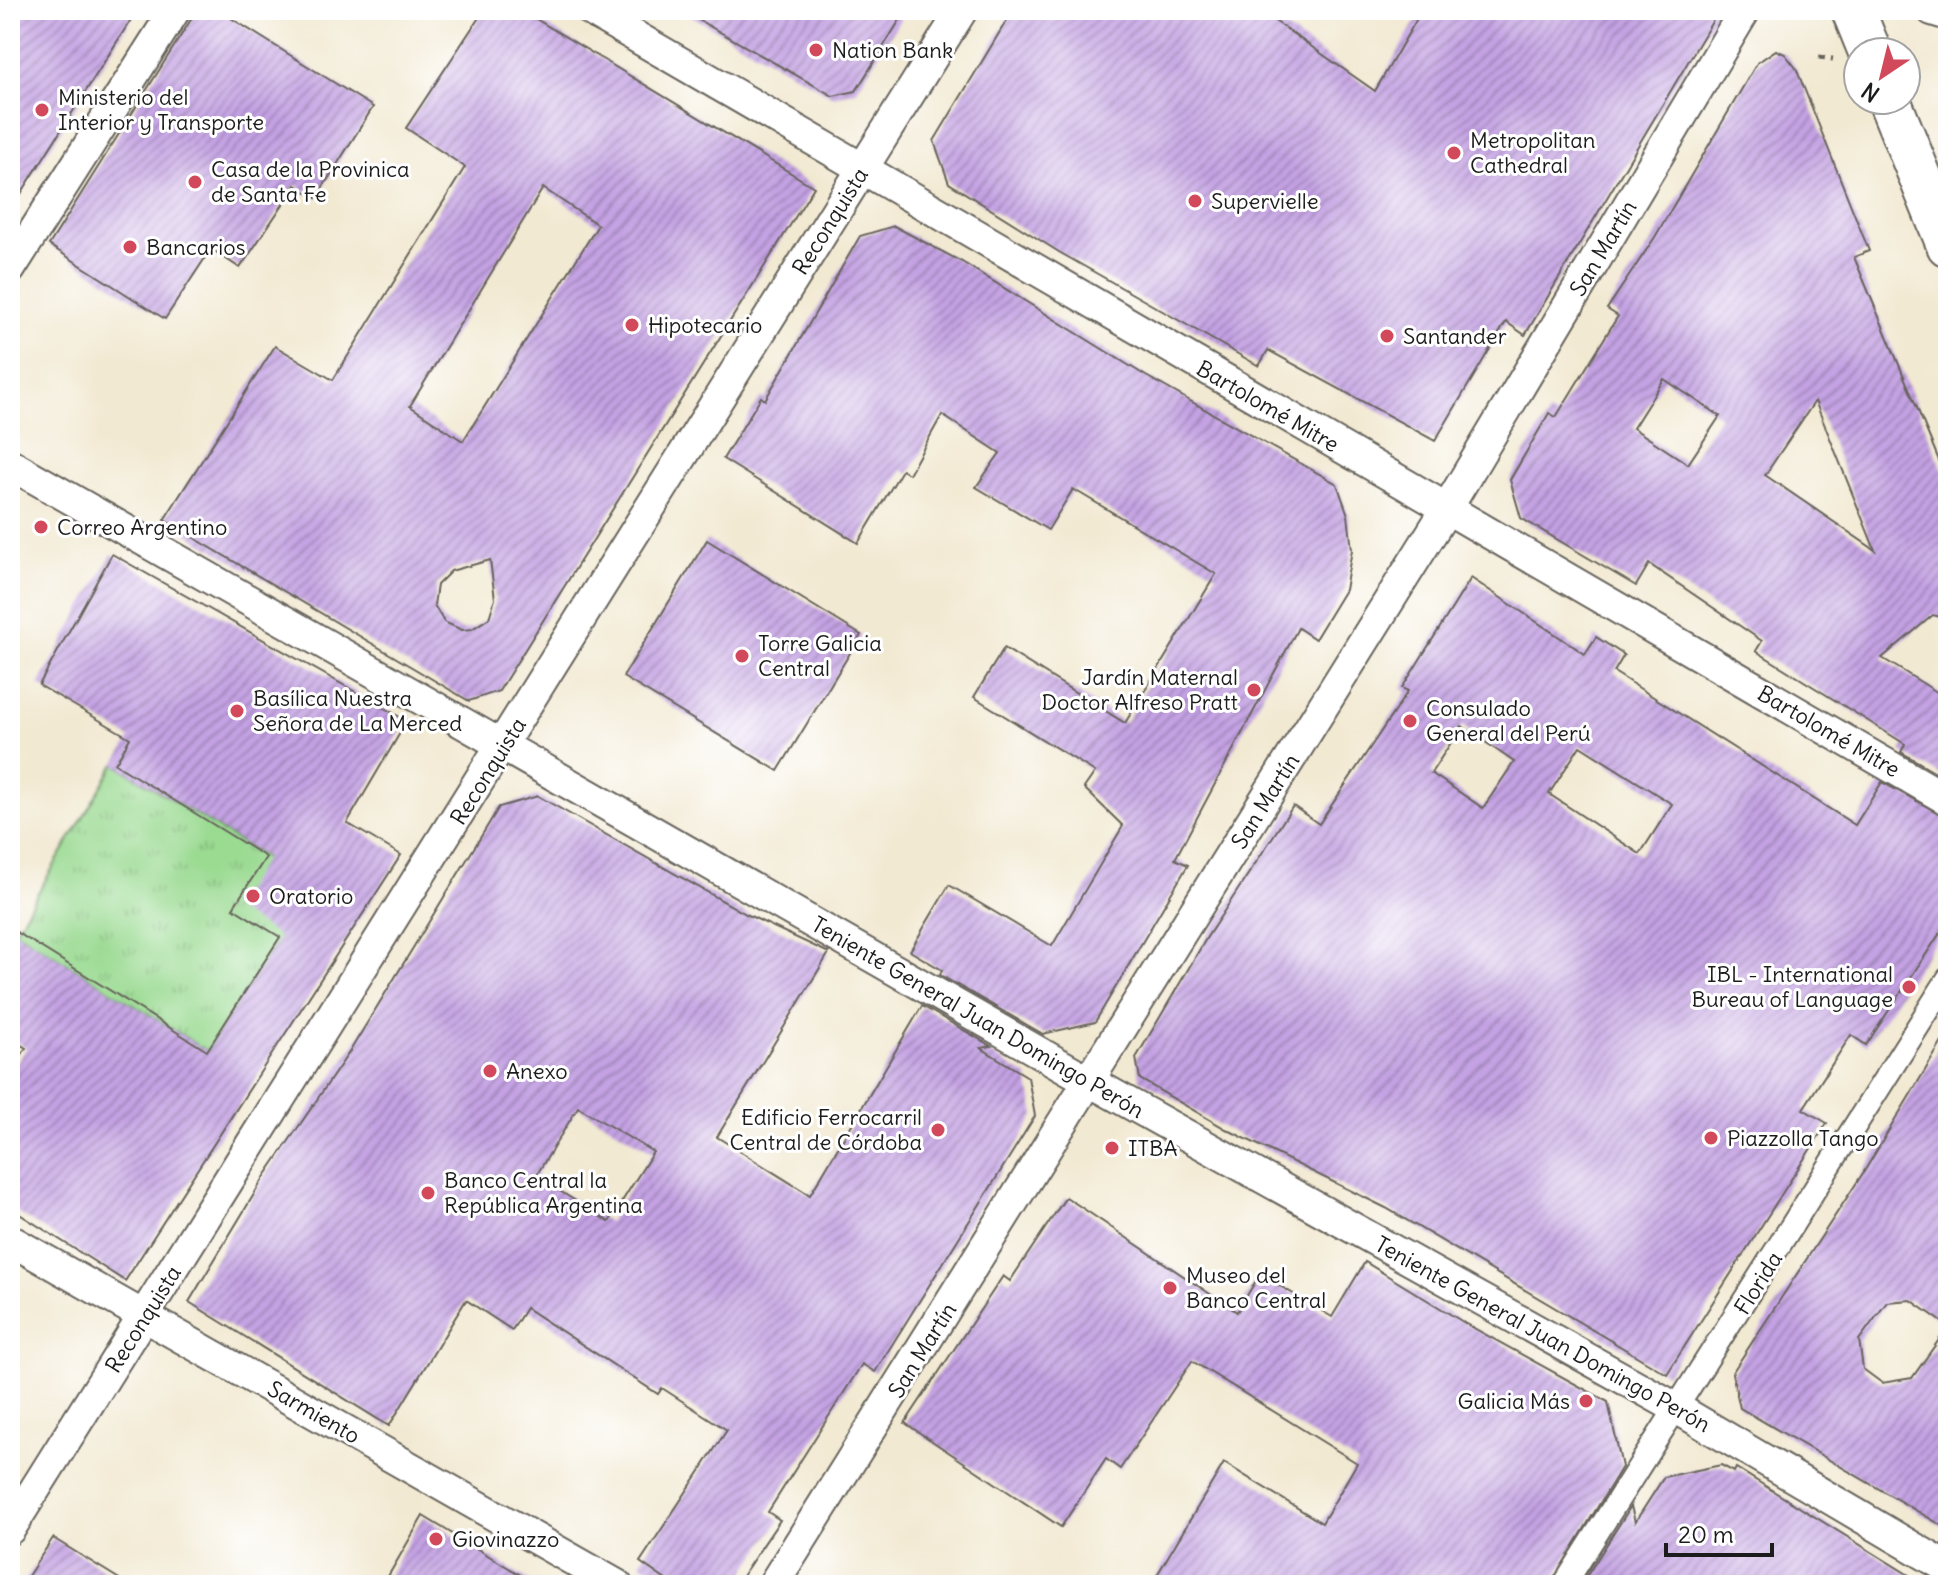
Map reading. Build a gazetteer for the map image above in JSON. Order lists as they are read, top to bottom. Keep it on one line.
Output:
{"streets":{"street":["Reconquista","San Martín","Bartolomé Mitre","Teniente General Juan Domingo Perón","Florida","Sarmiento"]},"crossings":[["Reconquista","Bartolomé Mitre"],["Reconquista","Teniente General Juan Domingo Perón"],["Reconquista","Sarmiento"],["San Martín","Bartolomé Mitre"],["San Martín","Teniente General Juan Domingo Perón"],["Teniente General Juan Domingo Perón","Florida"]],"places":["Nation Bank","Ministerio del Interior y Transporte","Metropolitan Cathedral","Casa de la Provinica de Santa Fe","Supervielle","Bancarios","Hipotecario","Santander","Correo Argentino","Torre Galicia Central","Jardín Maternal Doctor Alfreso Pratt","Basílica Nuestra Señora de La Merced","Consulado General del Perú","Oratorio","IBL - International Bureau of Language","Anexo","Edificio Ferrocarril Central de Córdoba","Piazzolla Tango","ITBA","Banco Central la República Argentina","Museo del Banco Central","Galicia Más","Giovinazzo"],"scale_bar":"20 m","north":"bottom left"}
